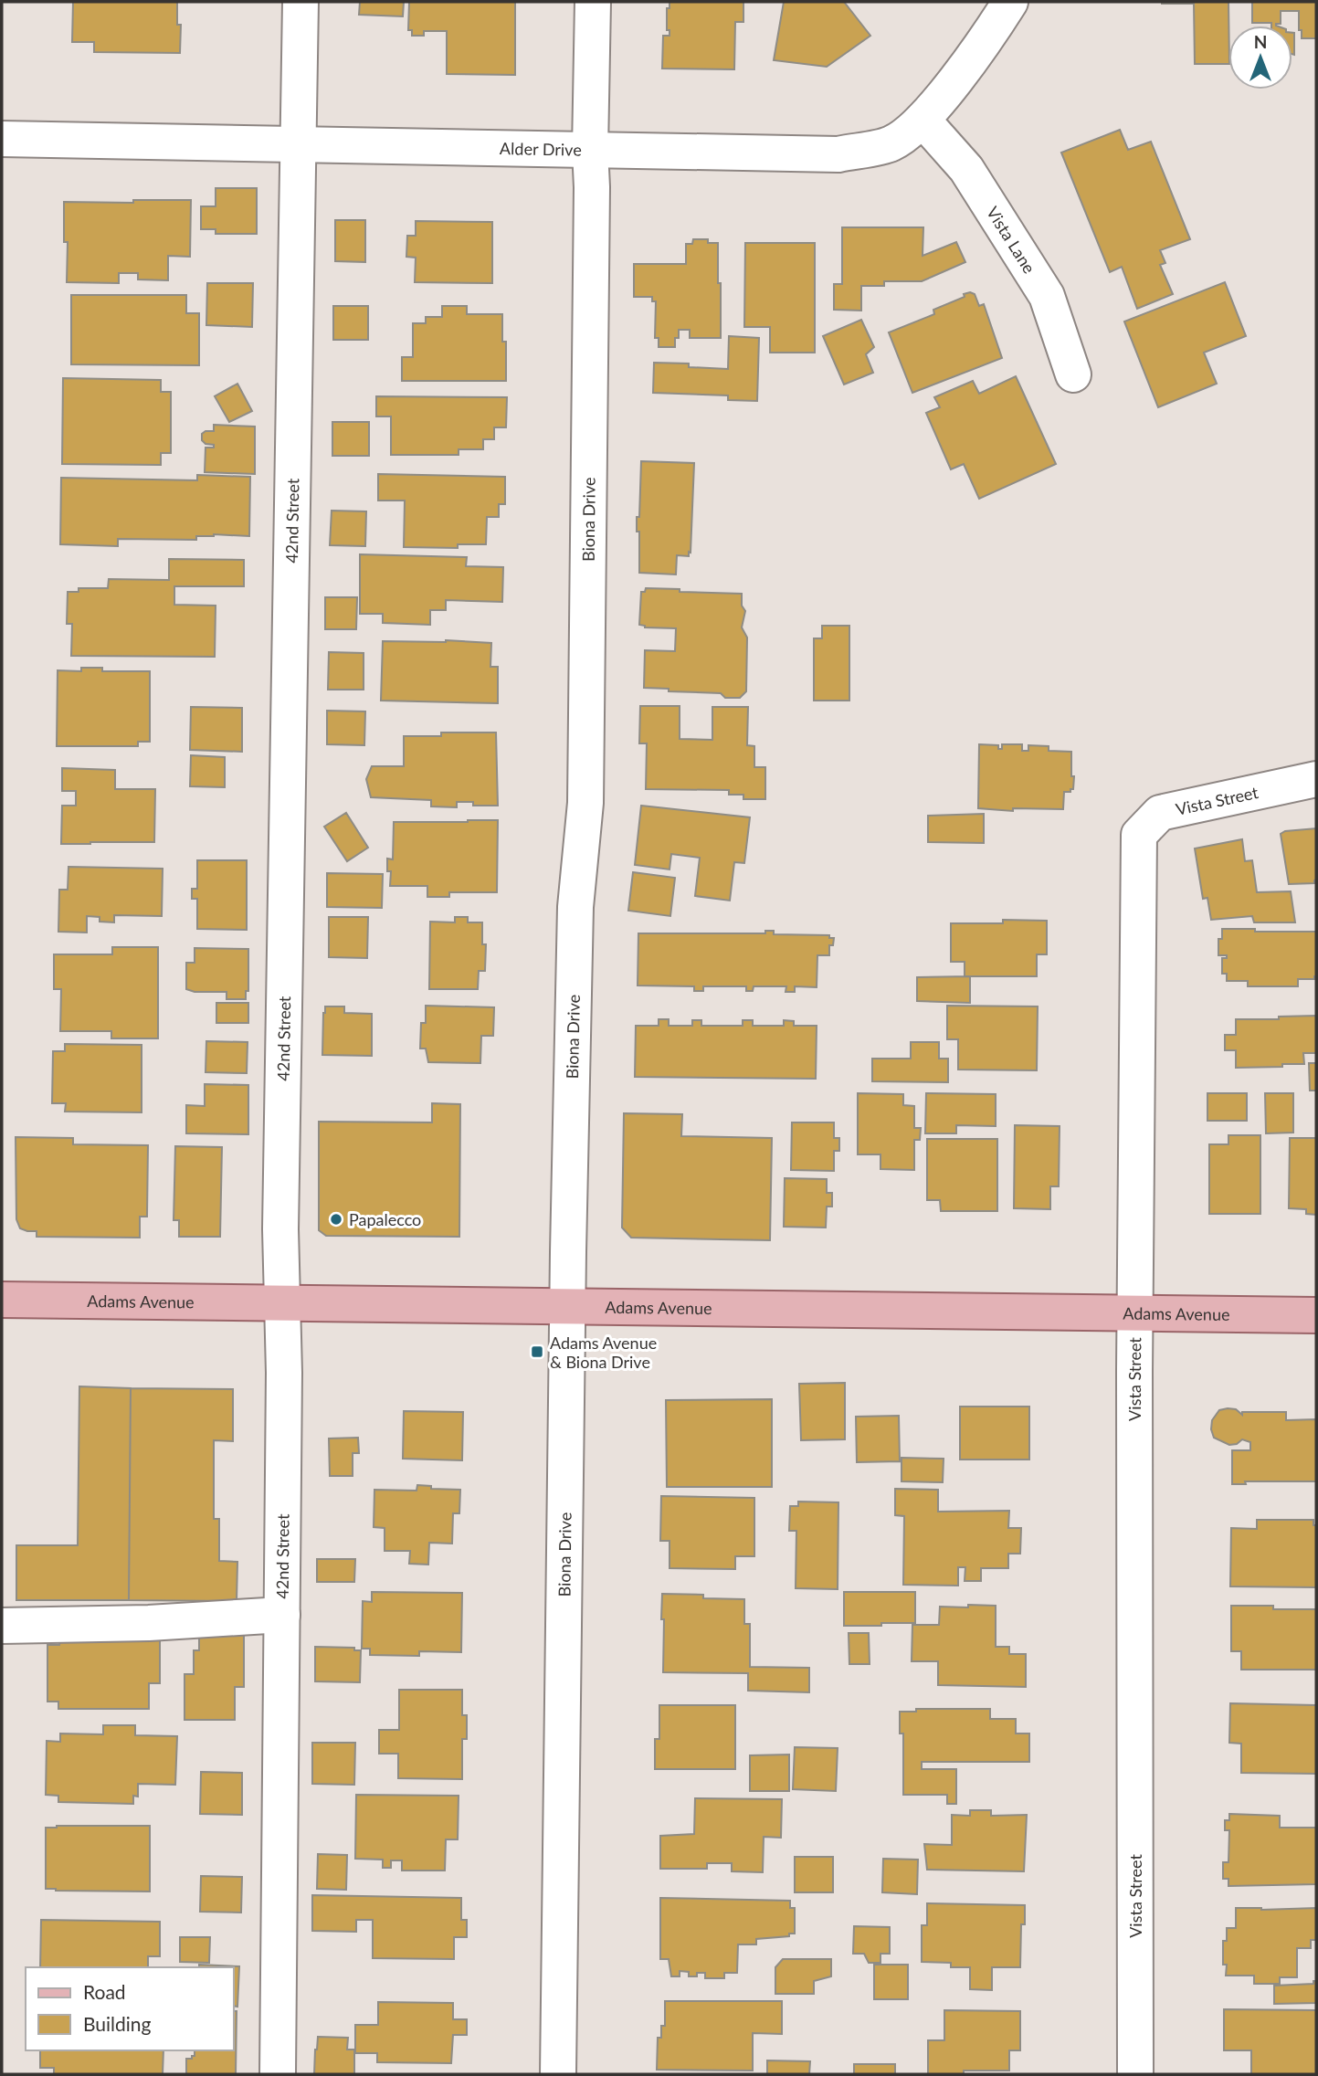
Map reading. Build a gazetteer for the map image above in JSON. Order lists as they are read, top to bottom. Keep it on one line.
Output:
{"streets":{"main road":["Adams Avenue"],"street":["Alder Drive","Vista Lane","42nd Street","Biona Drive","Vista Street"]},"crossings":[["Alder Drive","Vista Lane"],["Alder Drive","42nd Street"],["Alder Drive","Biona Drive"],["42nd Street","Adams Avenue"],["Biona Drive","Adams Avenue"],["Vista Street","Adams Avenue"]],"places":{"other":["Papalecco"],"transit":["Adams Avenue & Biona Drive"]},"legend":["Road","Building"],"north":"top"}
